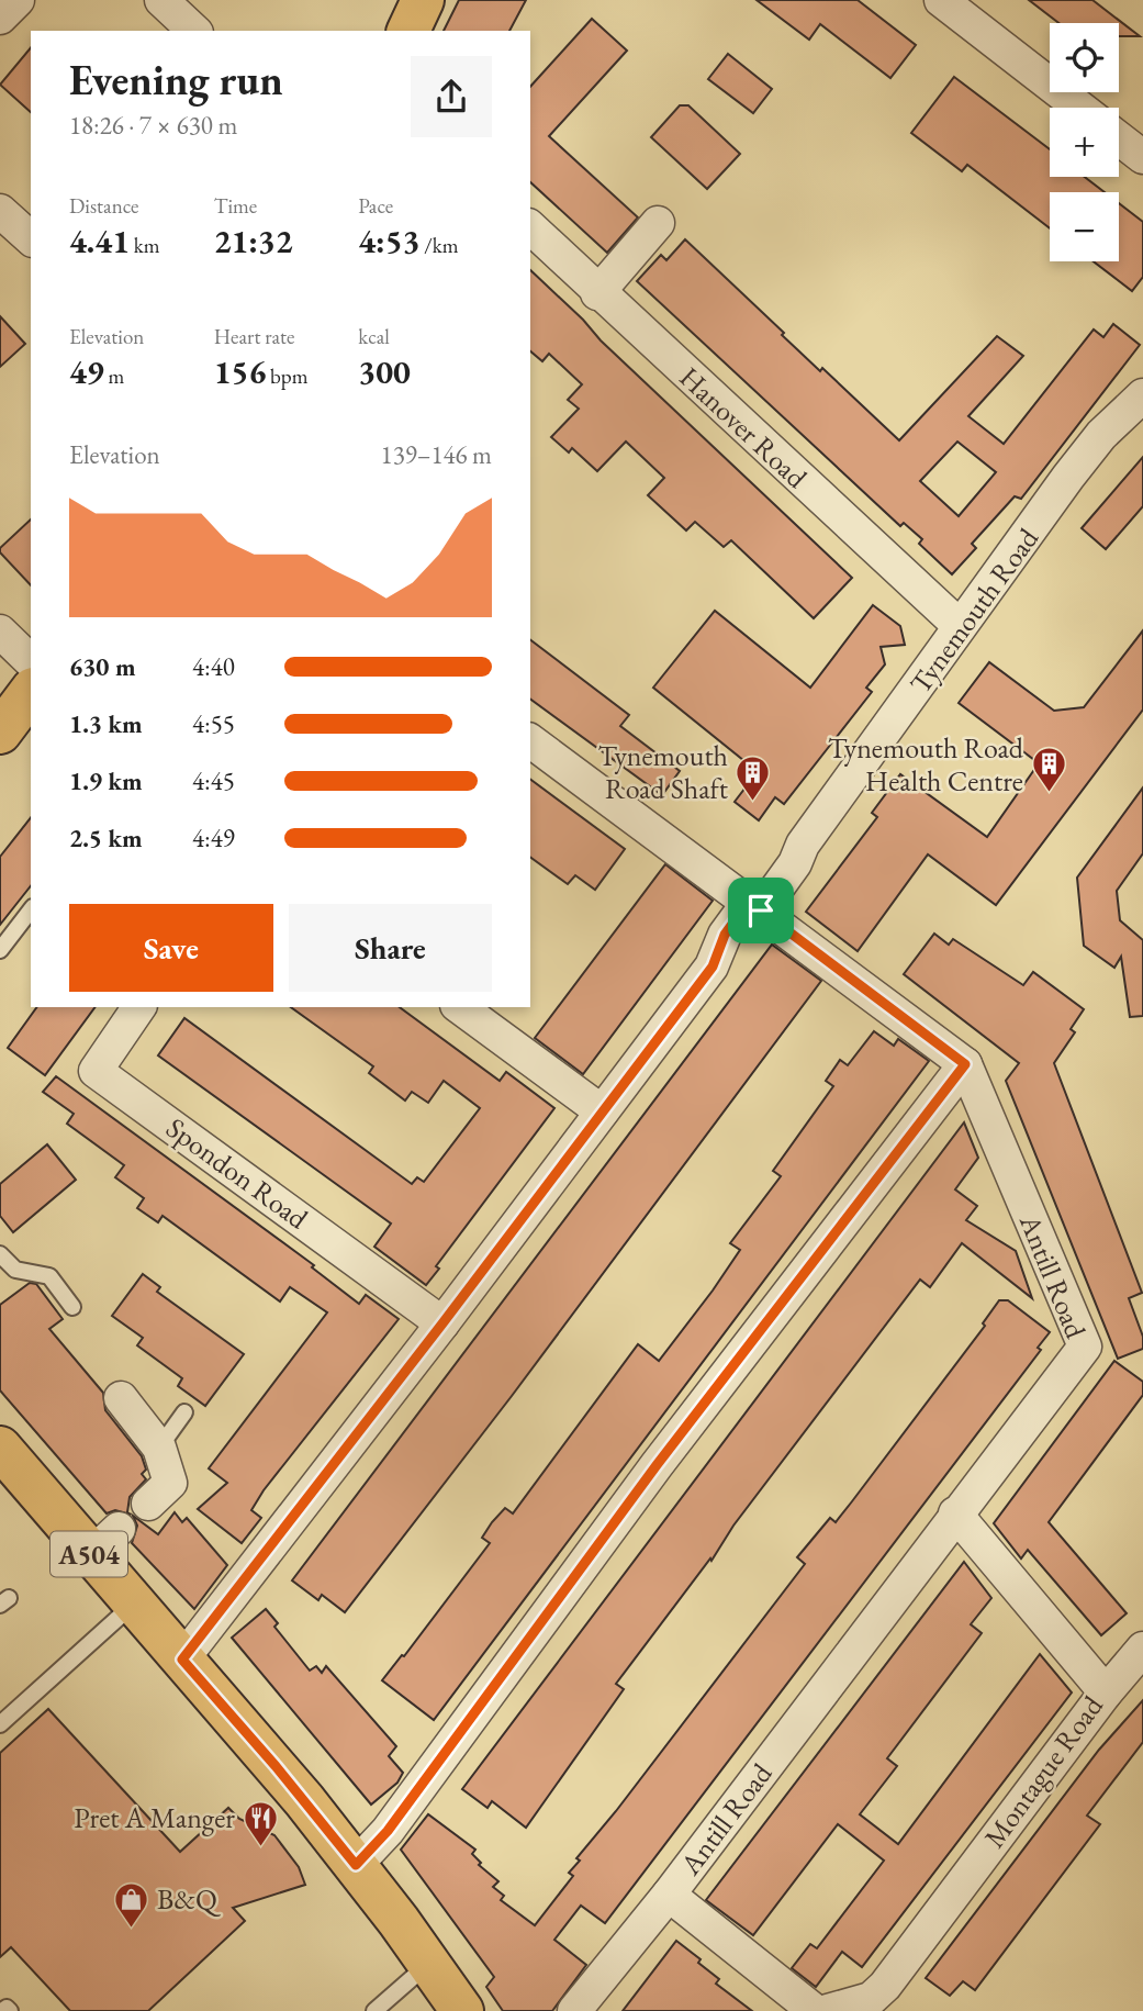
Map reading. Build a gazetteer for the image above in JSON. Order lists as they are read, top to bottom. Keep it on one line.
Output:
{"streets":{"main road":["A504"],"street":["Hanover Road","Tynemouth Road","Spondon Road","Antill Road","Montague Road"]},"crossings":[["Hanover Road","Tynemouth Road"],["Tynemouth Road","Spondon Road"],["Tynemouth Road","A504"],["Antill Road","Montague Road"]],"places":{"building":["Tynemouth Road Health Centre","Tynemouth Road Shaft"],"restaurant":["Pret A Manger"],"shop":["B&Q"]},"page":{"map_buttons":["+","−"],"heading":["Evening run","18:26 · 7 × 630 m"],"stats":[["Distance","4.41 km"],["Time","21:32"],["Pace","4:53 /km"],["Elevation","49 m"],["Heart rate","156 bpm"],["kcal","300"]],"chart":["Elevation","139–146 m"],"list":[{"name":"630 m","note":"4:40"},{"name":"1.3 km","note":"4:55"},{"name":"1.9 km","note":"4:45"},{"name":"2.5 km","note":"4:49"}],"buttons":["Save","Share"]}}
